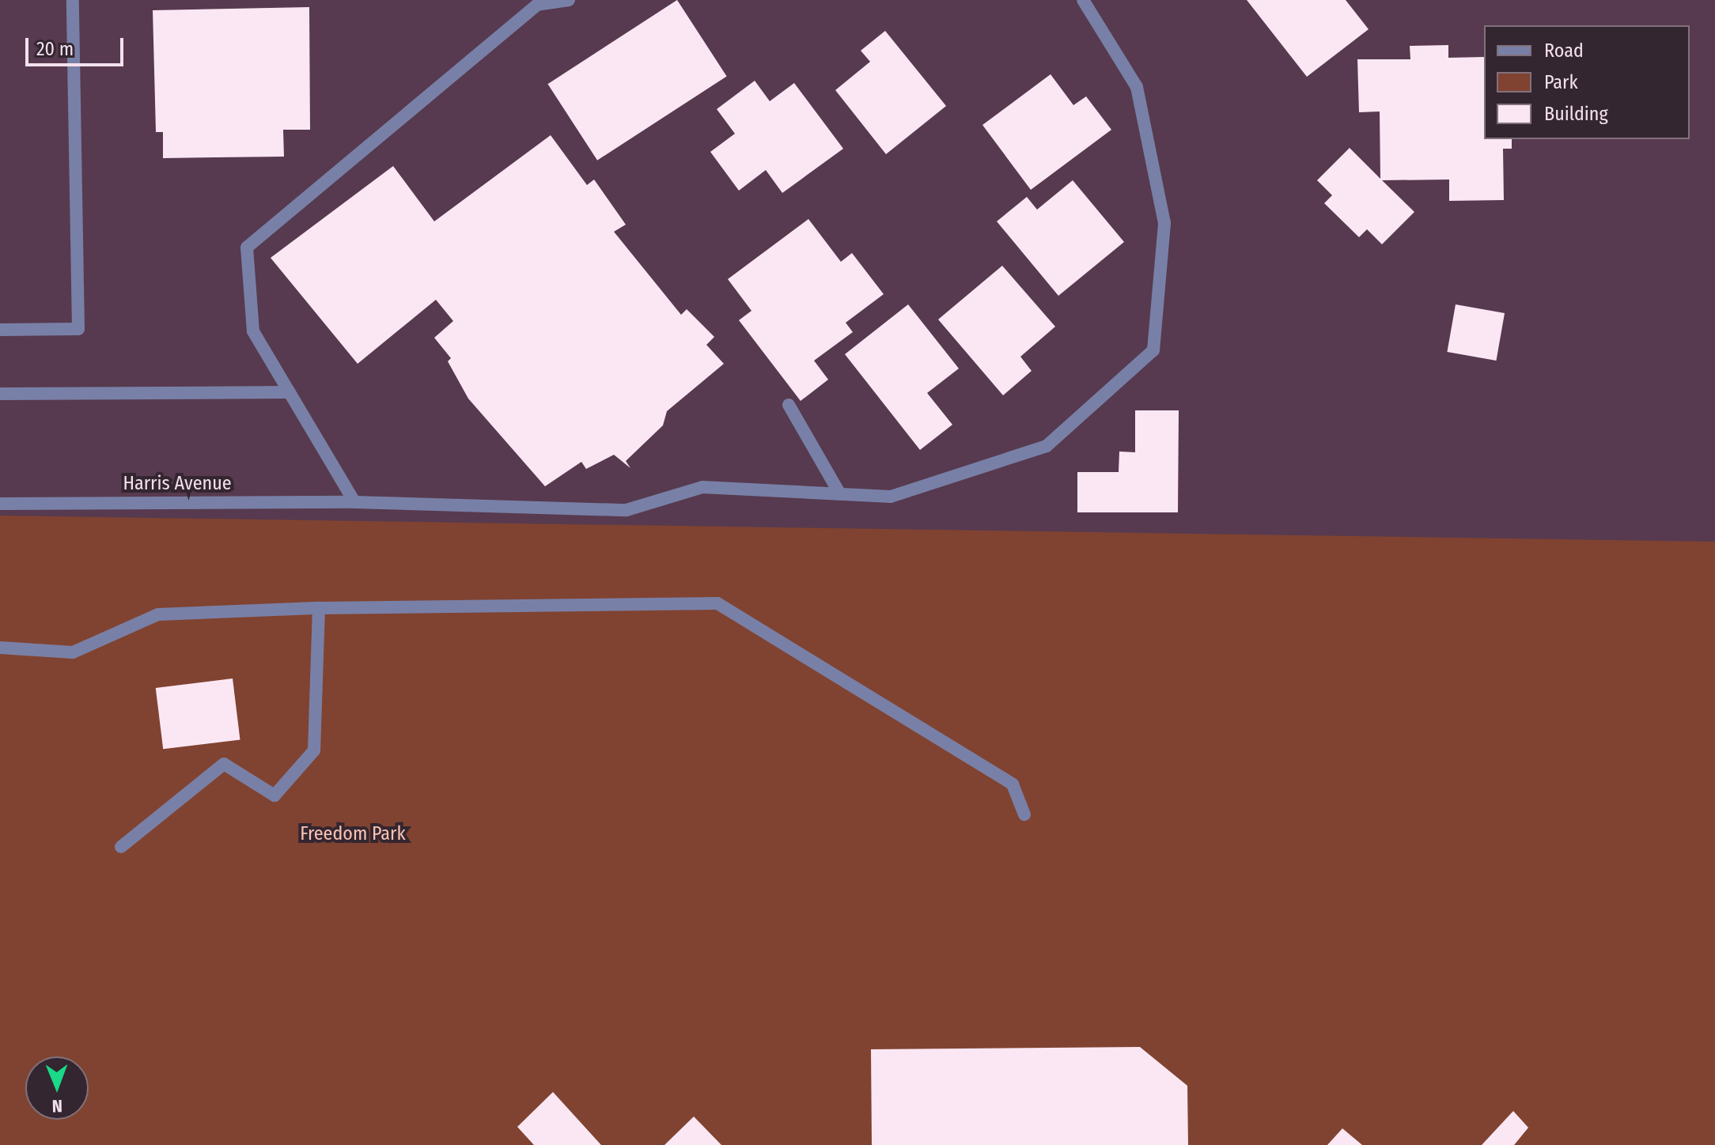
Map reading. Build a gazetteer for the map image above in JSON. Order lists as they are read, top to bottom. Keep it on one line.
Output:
{"streets":{"street":["Harris Avenue"]},"parks":["Freedom Park"],"legend":["Road","Park","Building"],"scale_bar":"20 m","north":"bottom"}
